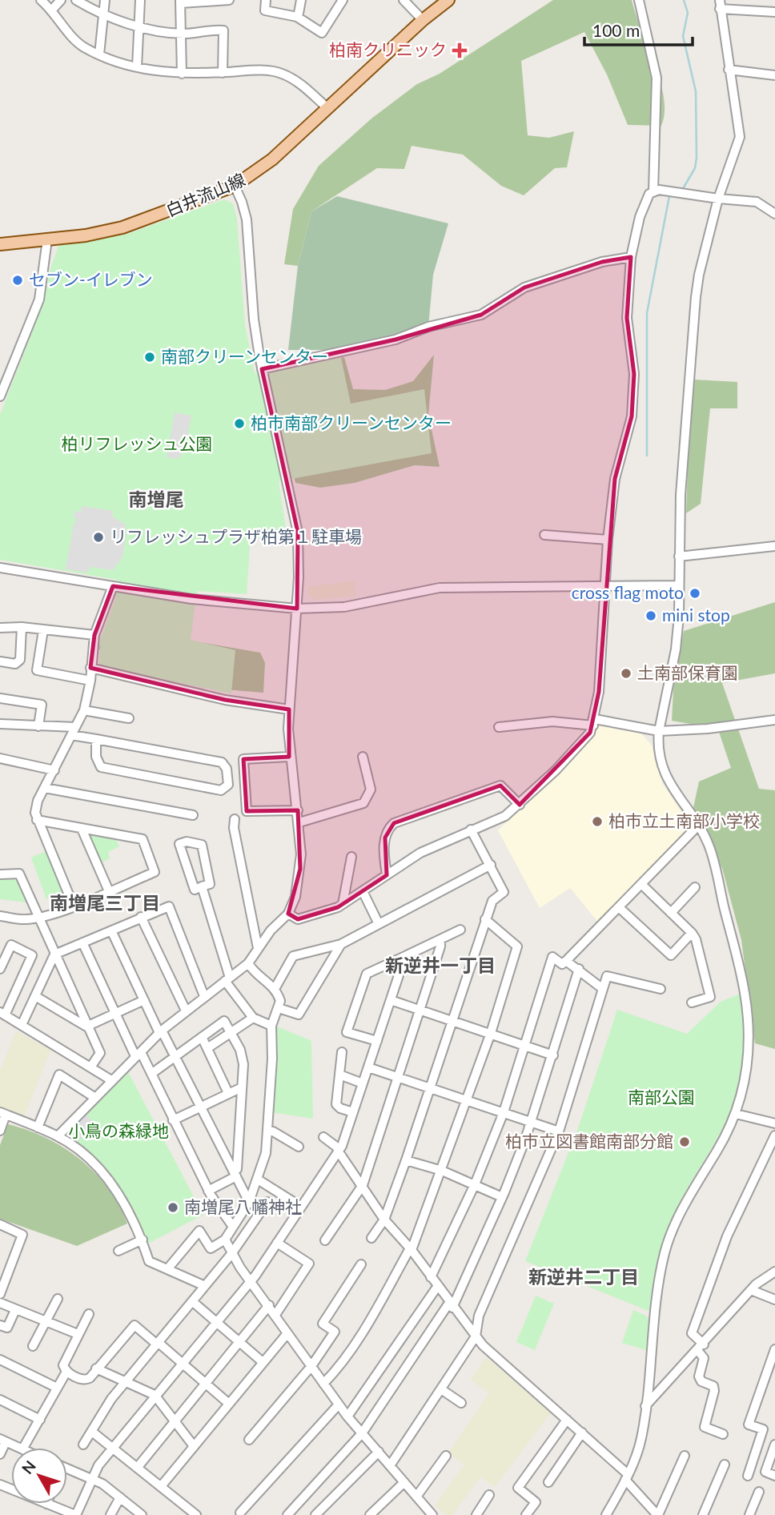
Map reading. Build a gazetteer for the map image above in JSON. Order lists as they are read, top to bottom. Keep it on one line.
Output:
{"streets":{"main road":["白井流山線"]},"districts":["南増尾","南増尾三丁目","新逆井一丁目","新逆井二丁目"],"parks":["柏リフレッシュ公園","南部公園","小鳥の森緑地"],"places":{"health":["柏南クリニック"],"other":["セブン-イレブン","南部クリーンセンター","柏市南部クリーンセンター","リフレッシュプラザ柏第１駐車場","cross flag moto","mini stop","土南部保育園","柏市立土南部小学校","柏市立図書館南部分館","南増尾八幡神社"]},"scale_bar":"100 m","north":"top left"}
